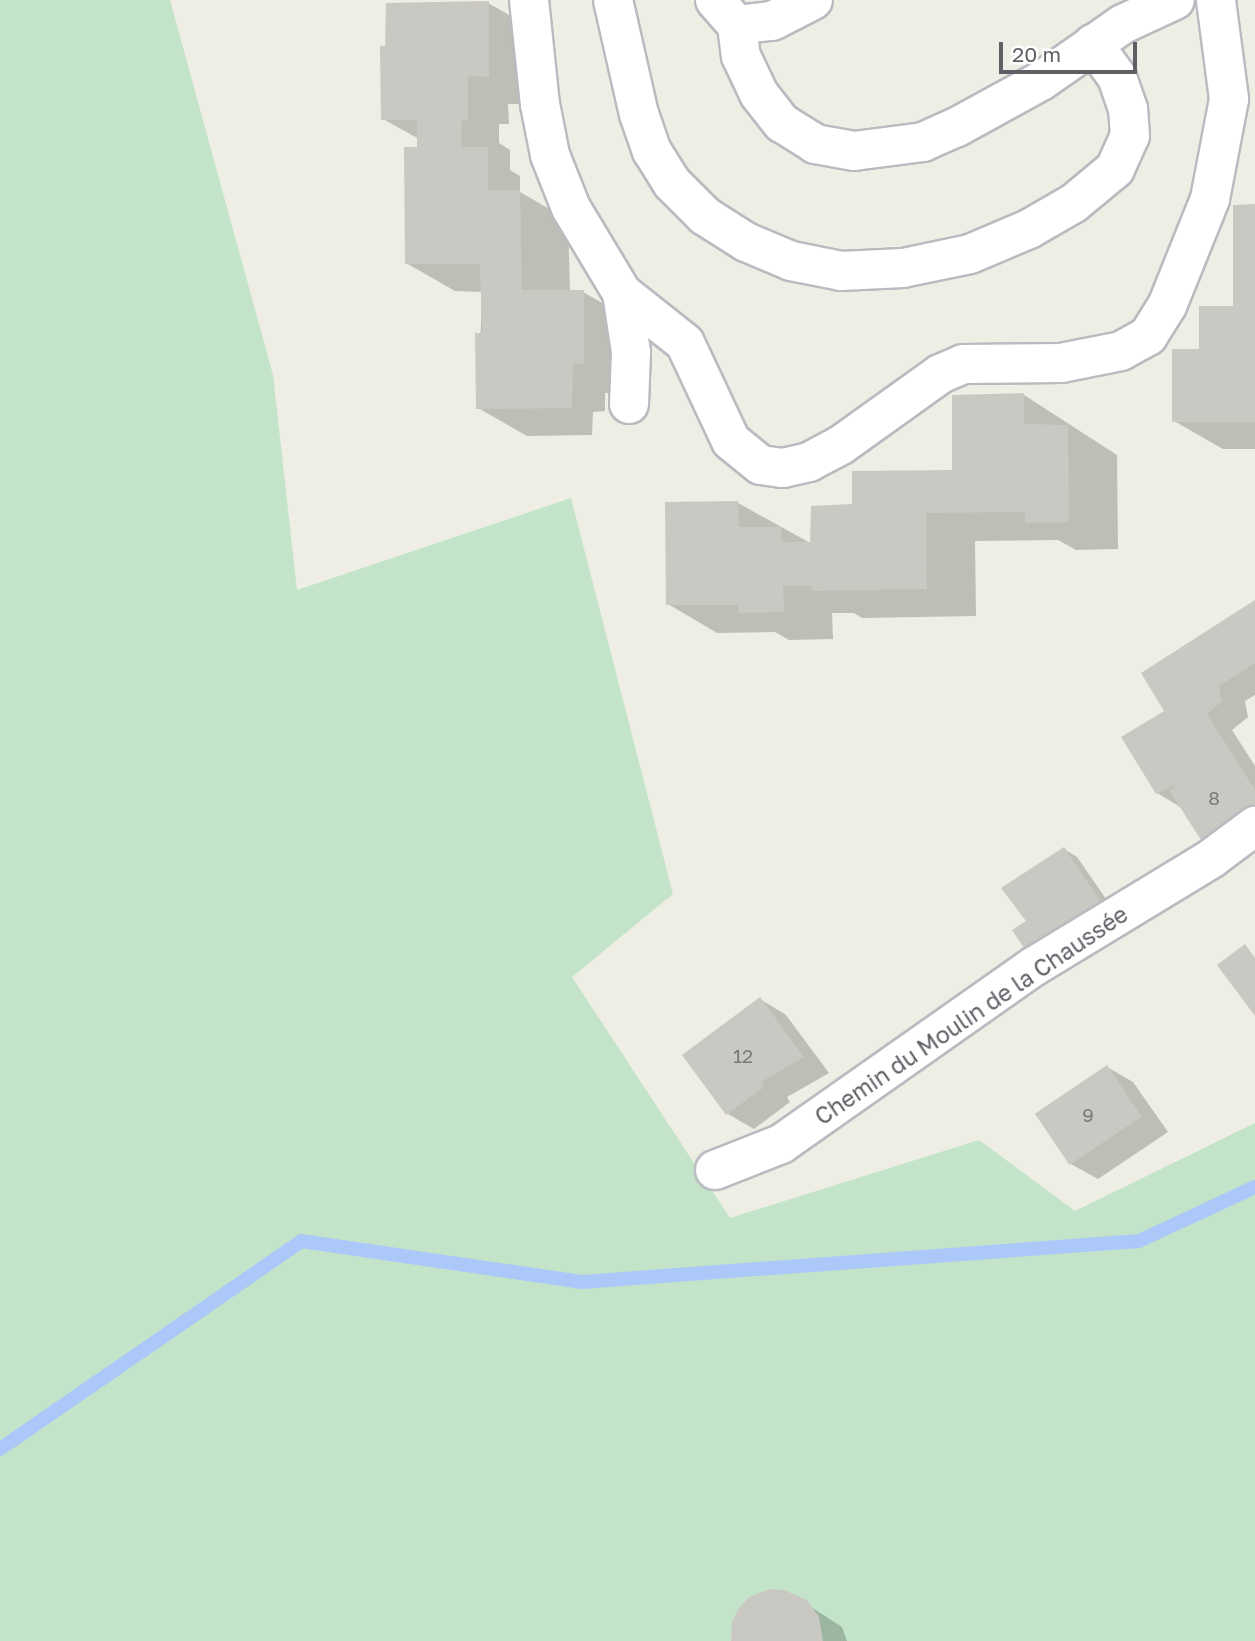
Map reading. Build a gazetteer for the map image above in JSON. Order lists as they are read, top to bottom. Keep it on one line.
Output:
{"streets":{"street":["Chemin du Moulin de la Chaussée"]},"house_numbers":["8","12","9"],"scale_bar":"20 m"}
